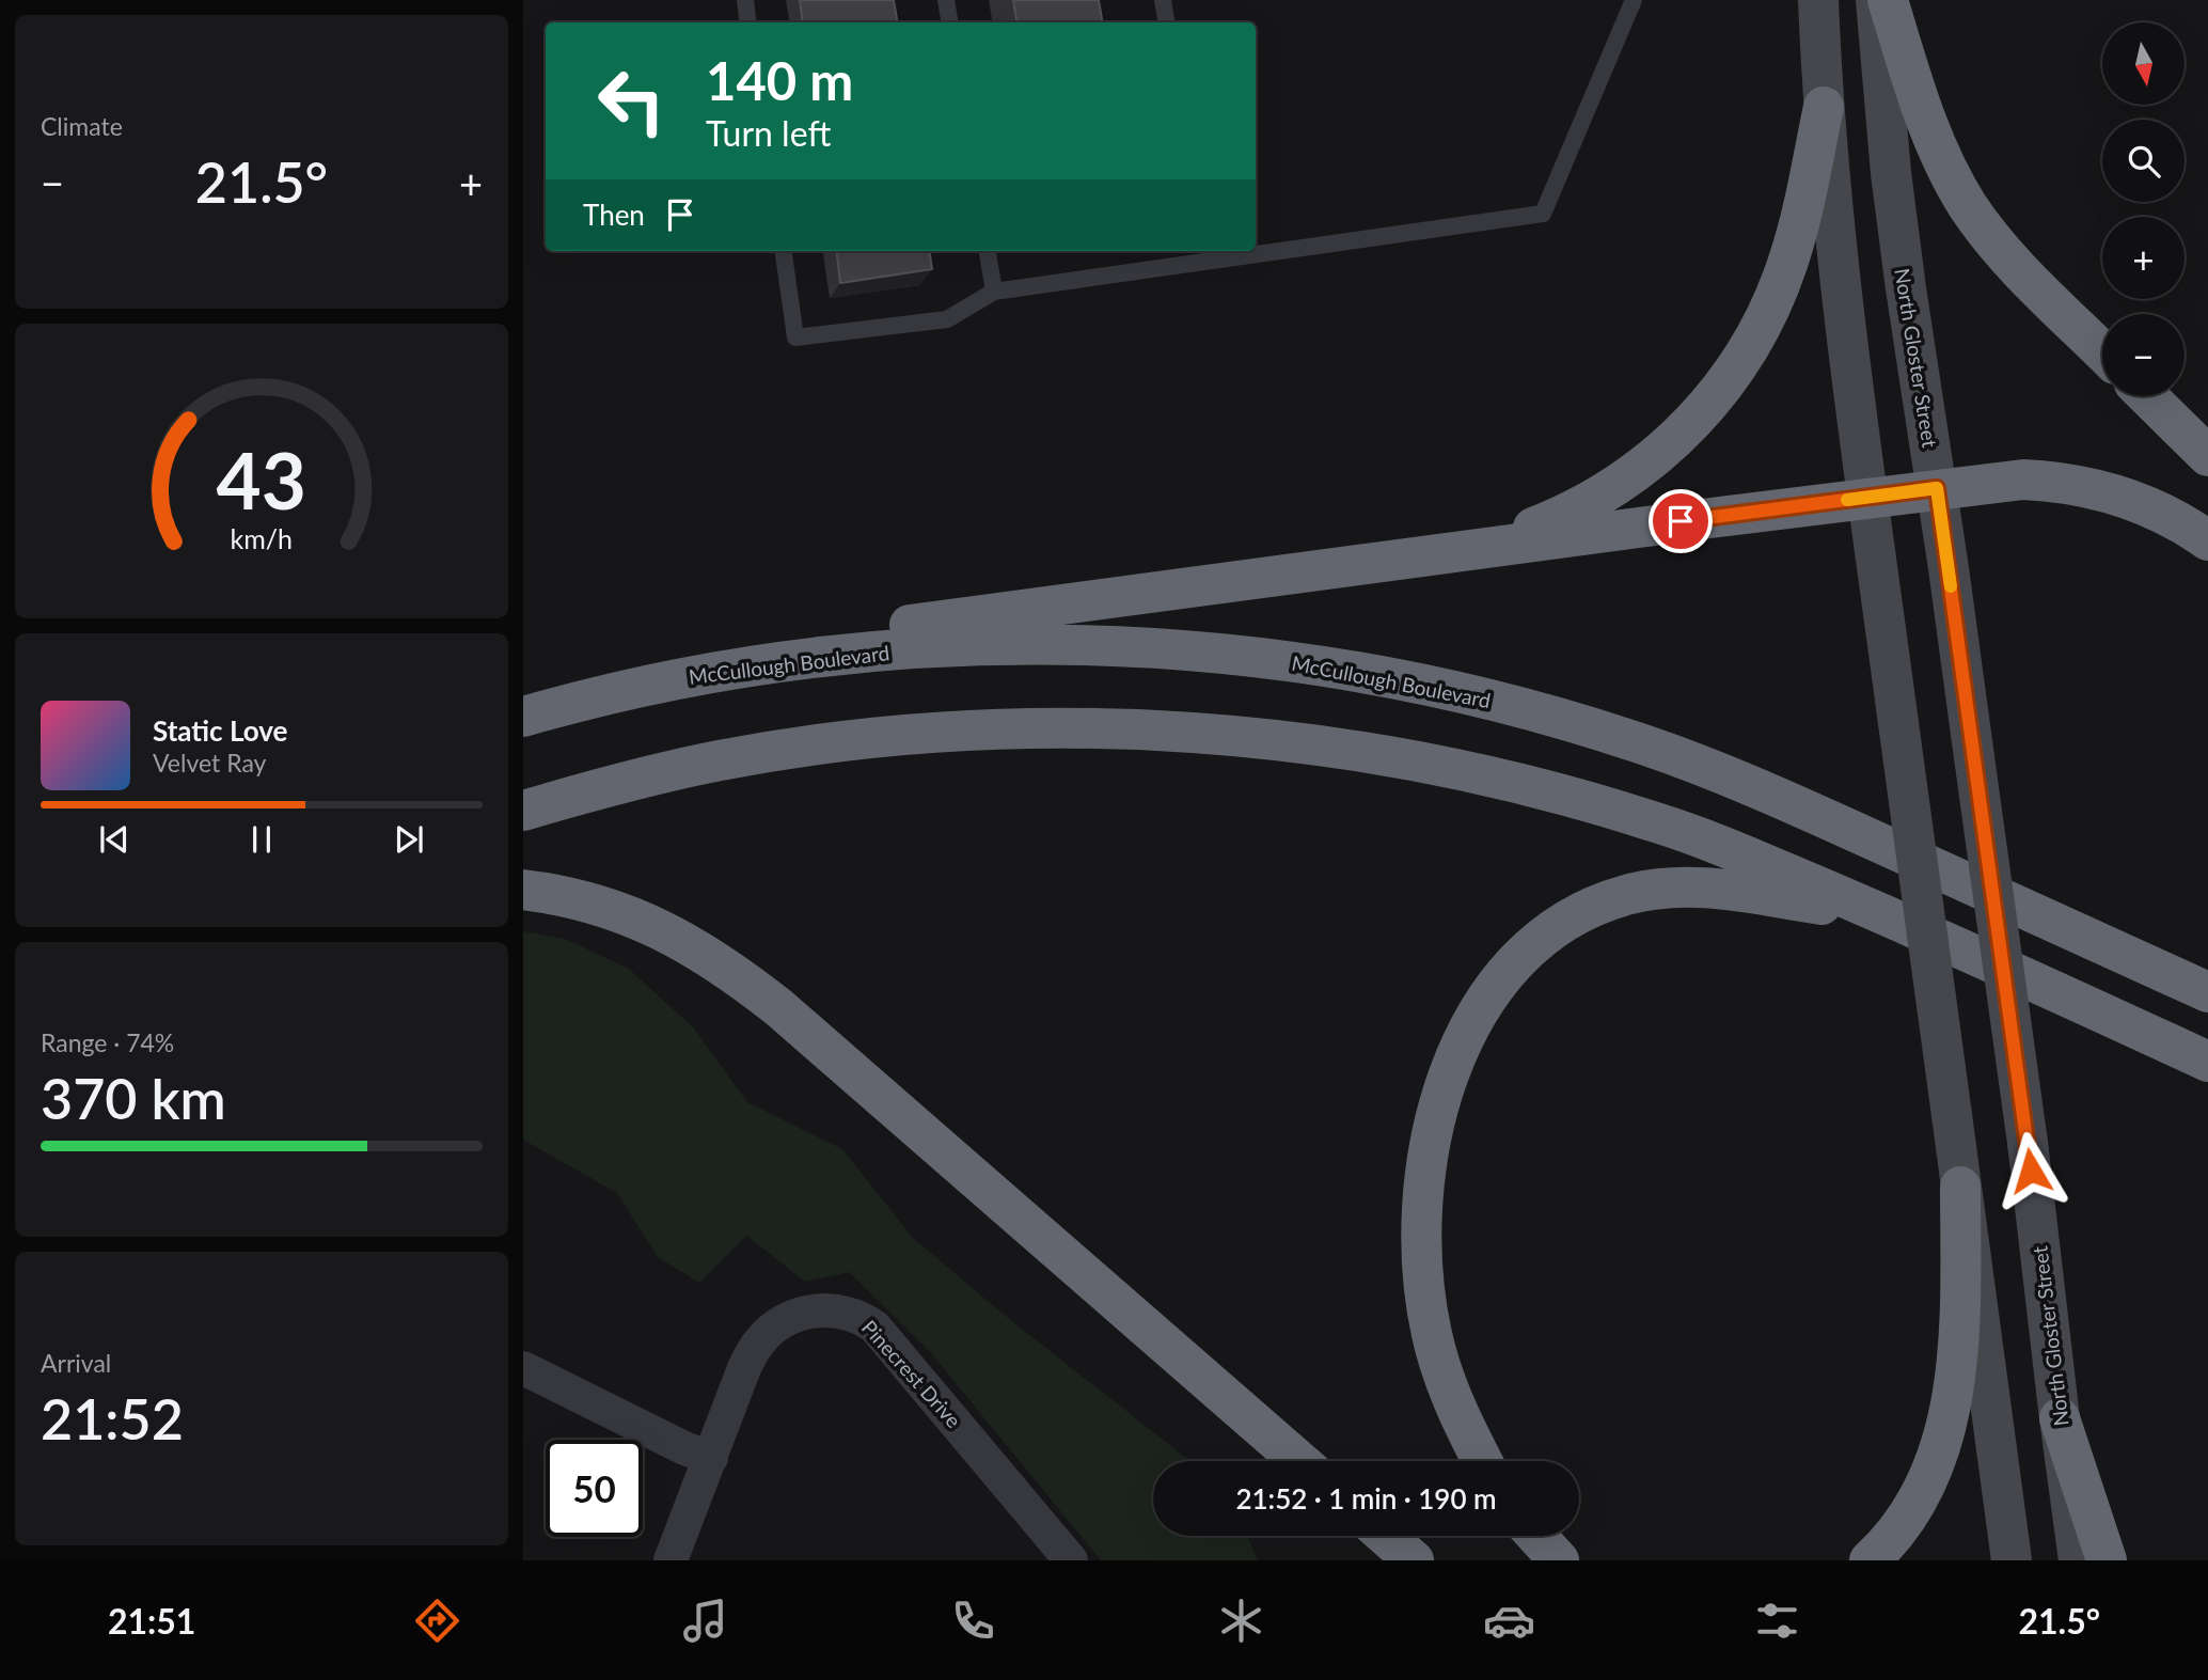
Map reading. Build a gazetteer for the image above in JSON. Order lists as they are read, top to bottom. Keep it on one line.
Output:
{"streets":{"highway":["McCullough Boulevard"],"main road":["North Gloster Street"],"street":["Pinecrest Drive"]},"north":"bottom","page":{"tile":["Climate",["Range · 74%","370 km"],["Arrival","21:52"]],"map_buttons":["+","−"],"turn":["140 m","Turn left"],"heat":["−","21.5°","+"],"then":"Then","song":["Static Love","Velvet Ray"],"limit":"50","trip":"21:52 · 1 min · 190 m","tabs":["21:51","21.5°"],"gauge":["43","km/h"]}}
